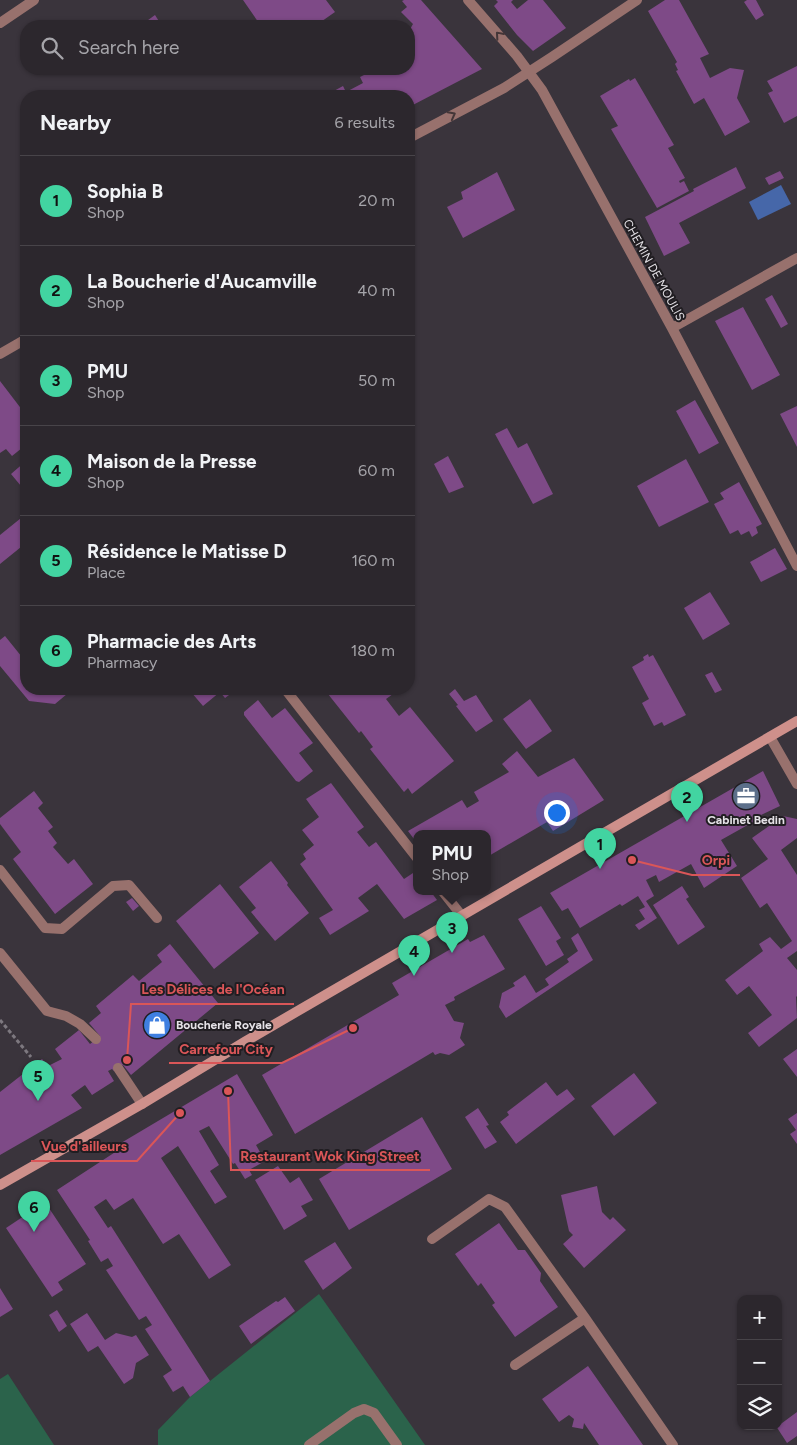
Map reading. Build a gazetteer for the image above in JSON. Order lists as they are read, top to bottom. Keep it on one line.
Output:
{"streets":{"street":["CHEMIN DE MOULIS"]},"places":{"office":["Cabinet Bedin"],"other":["Orpi","Carrefour City","Les Délices de l'Océan","Restaurant Wok King Street","Vue d'ailleurs"],"shop":["Boucherie Royale"]},"page":{"search":"Search here","heading":["Nearby","6 results"],"list":[{"mark":"1","name":"Sophia B","note":"Shop","value":"20 m"},{"mark":"2","name":"La Boucherie d'Aucamville","note":"Shop","value":"40 m"},{"mark":"3","name":"PMU","note":"Shop","value":"50 m"},{"mark":"4","name":"Maison de la Presse","note":"Shop","value":"60 m"},{"mark":"5","name":"Résidence le Matisse D","note":"Place","value":"160 m"},{"mark":"6","name":"Pharmacie des Arts","note":"Pharmacy","value":"180 m"}],"pins":["2","1","3","4","5","6"],"popup":["PMU","Shop"],"map_buttons":["+","−"]}}
